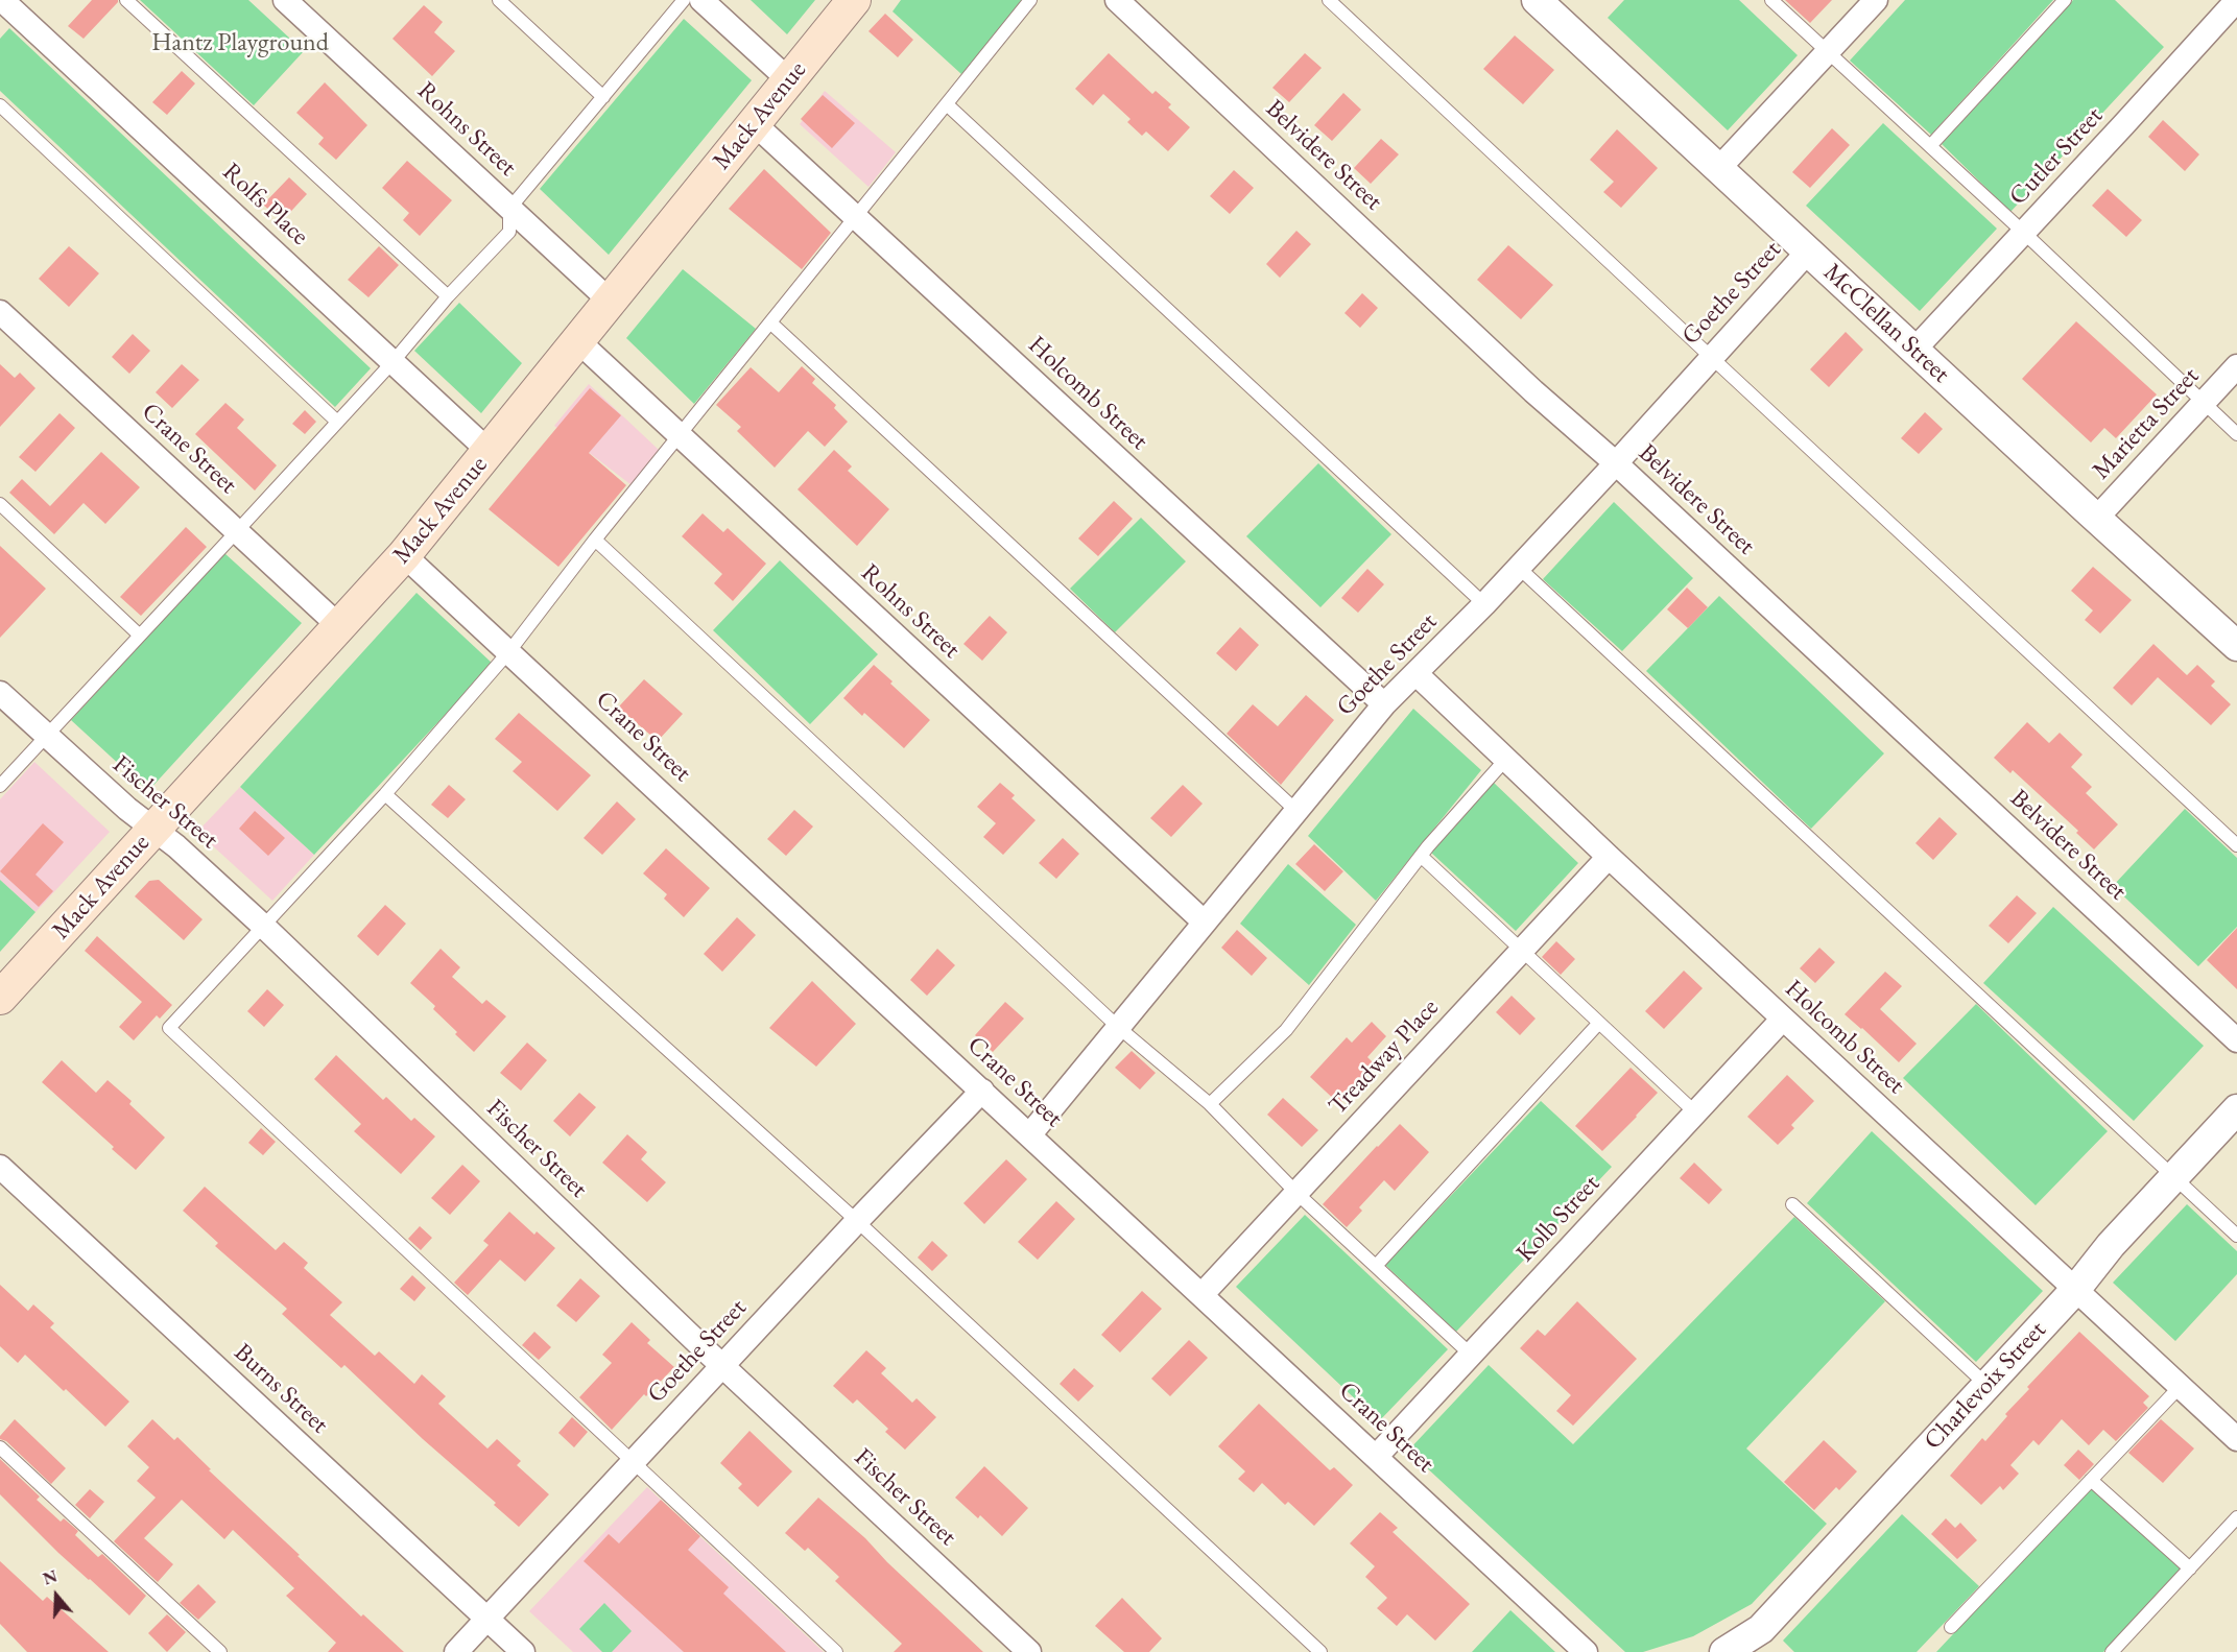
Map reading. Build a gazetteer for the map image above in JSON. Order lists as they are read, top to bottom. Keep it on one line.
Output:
{"streets":{"main road":["Mack Avenue"],"street":["Rohns Street","Belvidere Street","Cutler Street","Rolfs Place","Goethe Street","McClellan Street","Holcomb Street","Marietta Street","Crane Street","Fischer Street","Treadway Place","Kolb Street","Charlevoix Street","Burns Street"]},"crossings":[["Mack Avenue","Rohns Street"],["Mack Avenue","Rolfs Place"],["Mack Avenue","Holcomb Street"],["Mack Avenue","Crane Street"],["Mack Avenue","Fischer Street"],["Rohns Street","Goethe Street"],["Belvidere Street","Goethe Street"],["Cutler Street","McClellan Street"],["Goethe Street","McClellan Street"],["Goethe Street","Holcomb Street"],["Goethe Street","Crane Street"],["Goethe Street","Fischer Street"],["Goethe Street","Burns Street"],["McClellan Street","Marietta Street"],["Holcomb Street","Treadway Place"],["Holcomb Street","Kolb Street"],["Holcomb Street","Charlevoix Street"],["Crane Street","Treadway Place"],["Crane Street","Kolb Street"]],"parks":["Hantz Playground"],"north":"top"}
